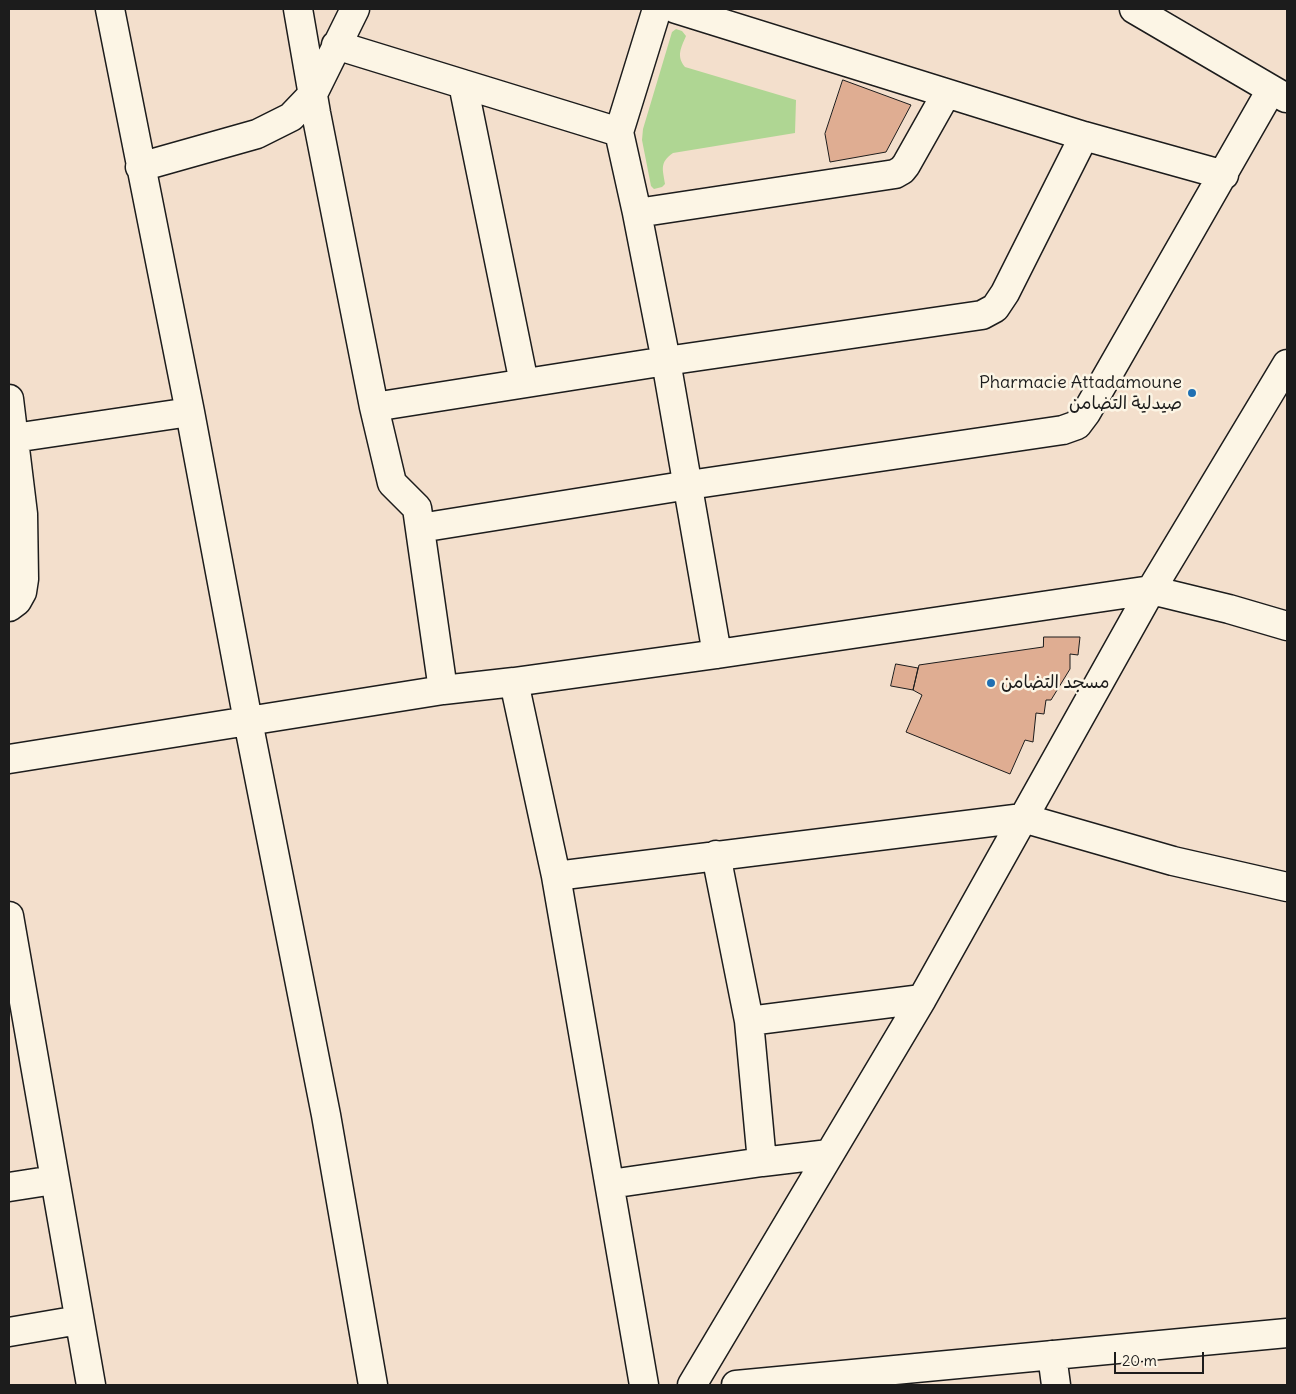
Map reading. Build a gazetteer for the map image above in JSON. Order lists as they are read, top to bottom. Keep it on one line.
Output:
{"places":["Pharmacie Attadamoune صيدلية التضامن","مسجد التضامن"],"scale_bar":"20 m"}
